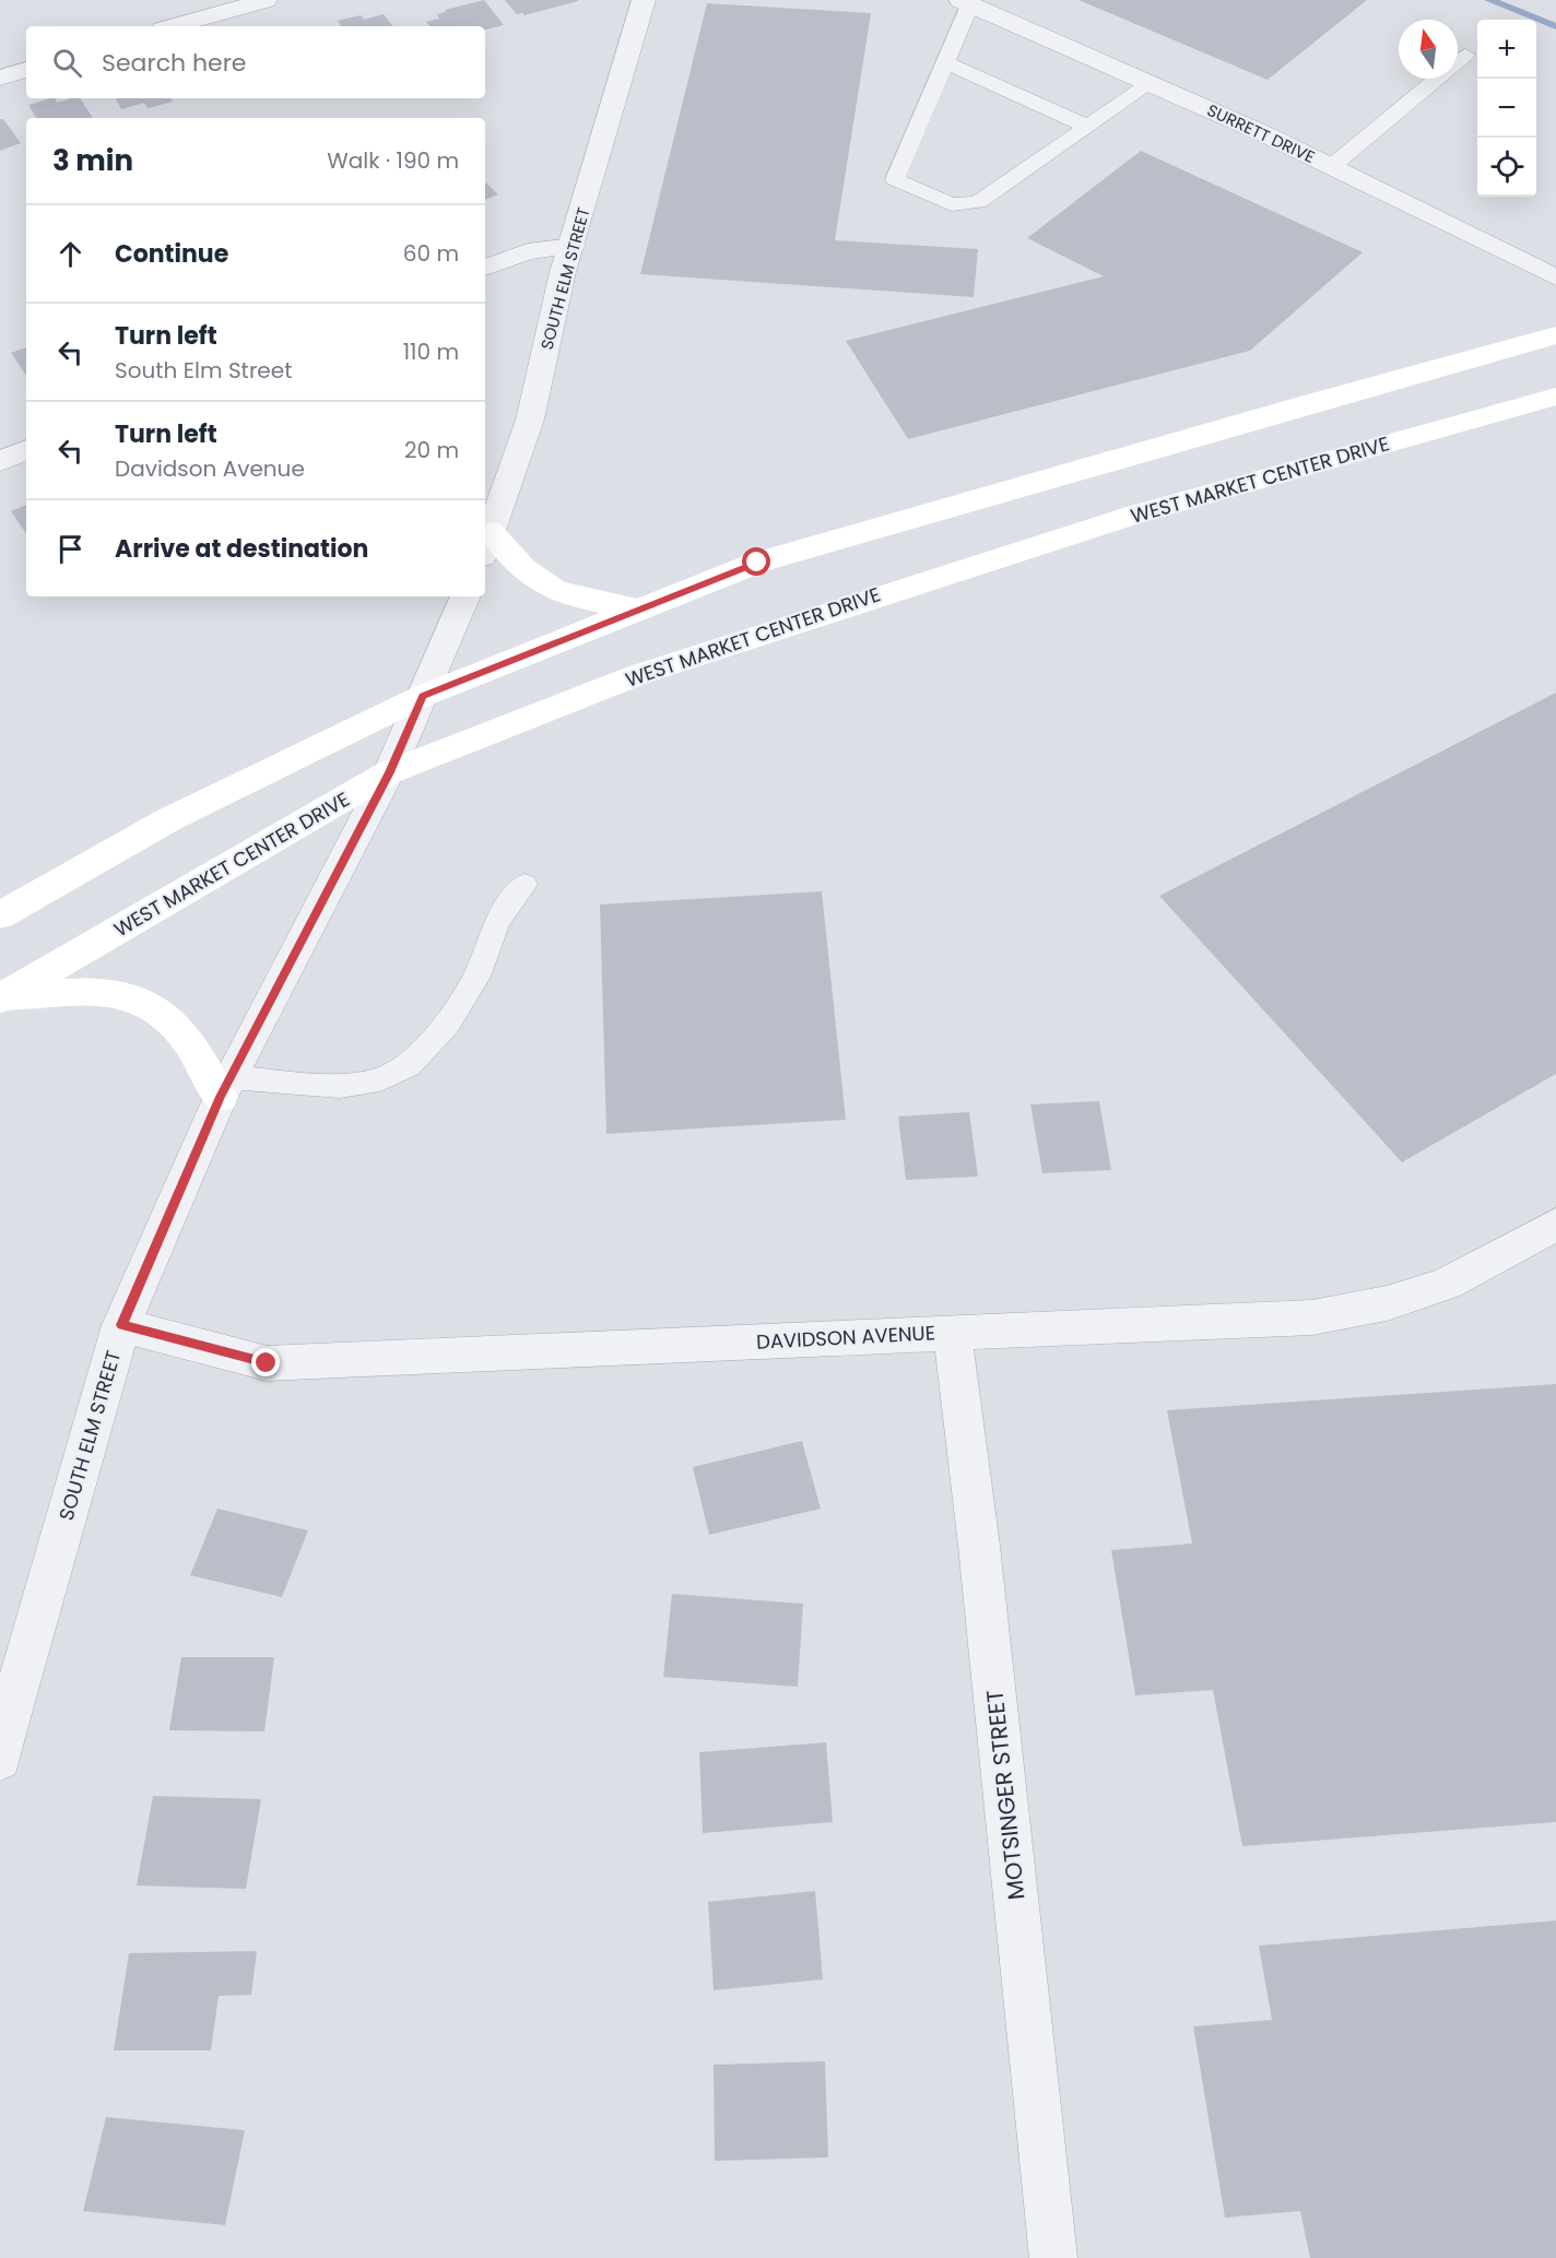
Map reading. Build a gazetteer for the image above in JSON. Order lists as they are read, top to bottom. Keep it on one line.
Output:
{"streets":{"main road":["WEST MARKET CENTER DRIVE"],"street":["SURRETT DRIVE","SOUTH ELM STREET","DAVIDSON AVENUE","MOTSINGER STREET"]},"crossings":[["SOUTH ELM STREET","WEST MARKET CENTER DRIVE"],["SOUTH ELM STREET","DAVIDSON AVENUE"],["DAVIDSON AVENUE","MOTSINGER STREET"]],"north":"top","page":{"map_buttons":["+","−"],"search":"Search here","heading":["3 min","Walk · 190 m"],"list":[["Continue","60 m"],["Turn left","South Elm Street","110 m"],["Turn left","Davidson Avenue","20 m"],"Arrive at destination"]}}
